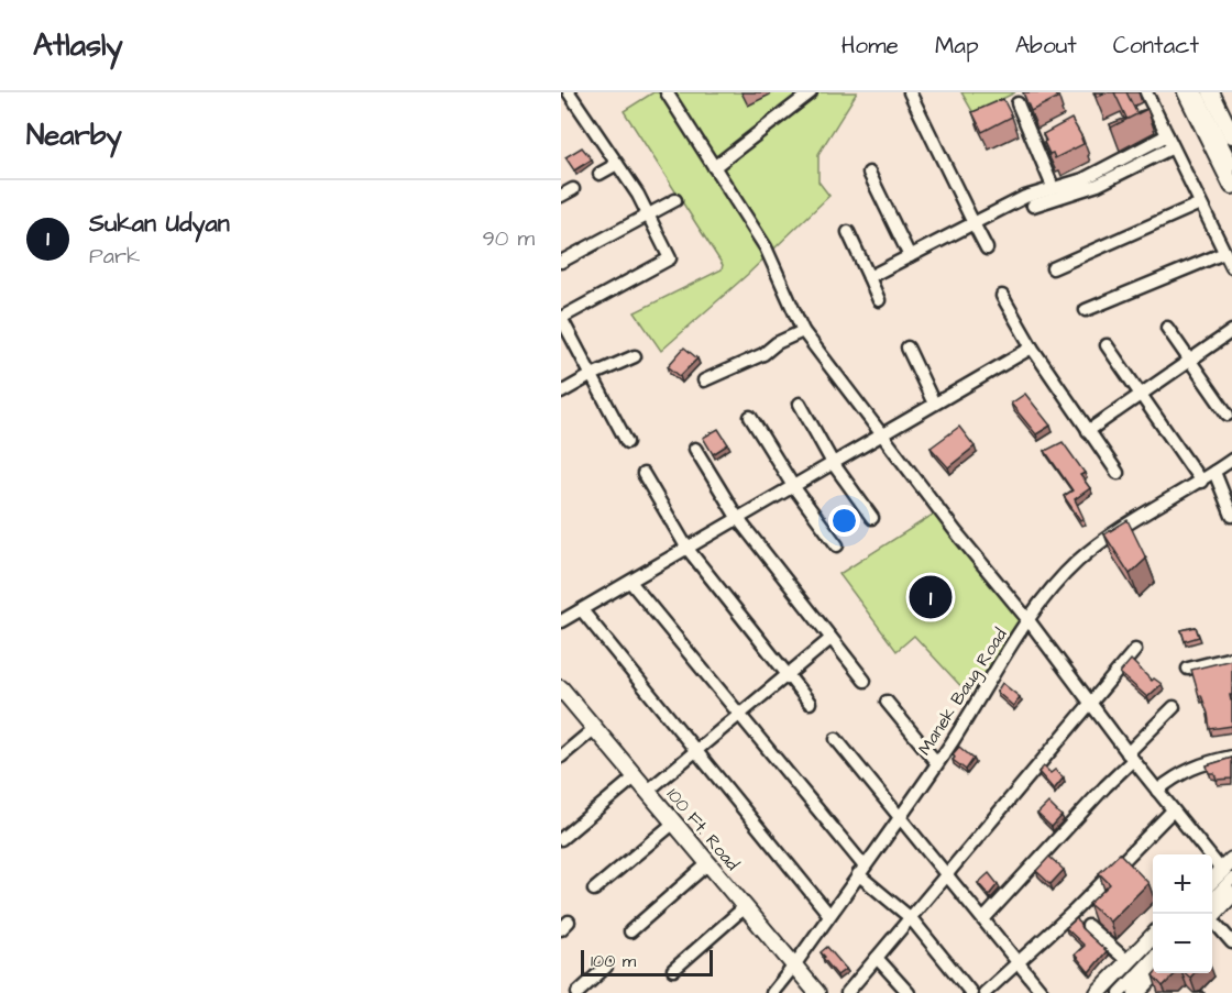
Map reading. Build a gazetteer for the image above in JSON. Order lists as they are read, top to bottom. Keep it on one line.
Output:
{"streets":{"main road":["100 Ft. Road"],"street":["Manek Baug Road"]},"crossings":[["Manek Baug Road","100 Ft. Road"]],"scale_bar":"100 m","page":{"header":"Atlasly","nav":["Home","Map","About","Contact"],"heading":"Nearby","list":[{"mark":"1","name":"Sukan Udyan","note":"Park","value":"90 m"}],"pins":"1","map_buttons":["+","−"],"scale":"100 m"}}
